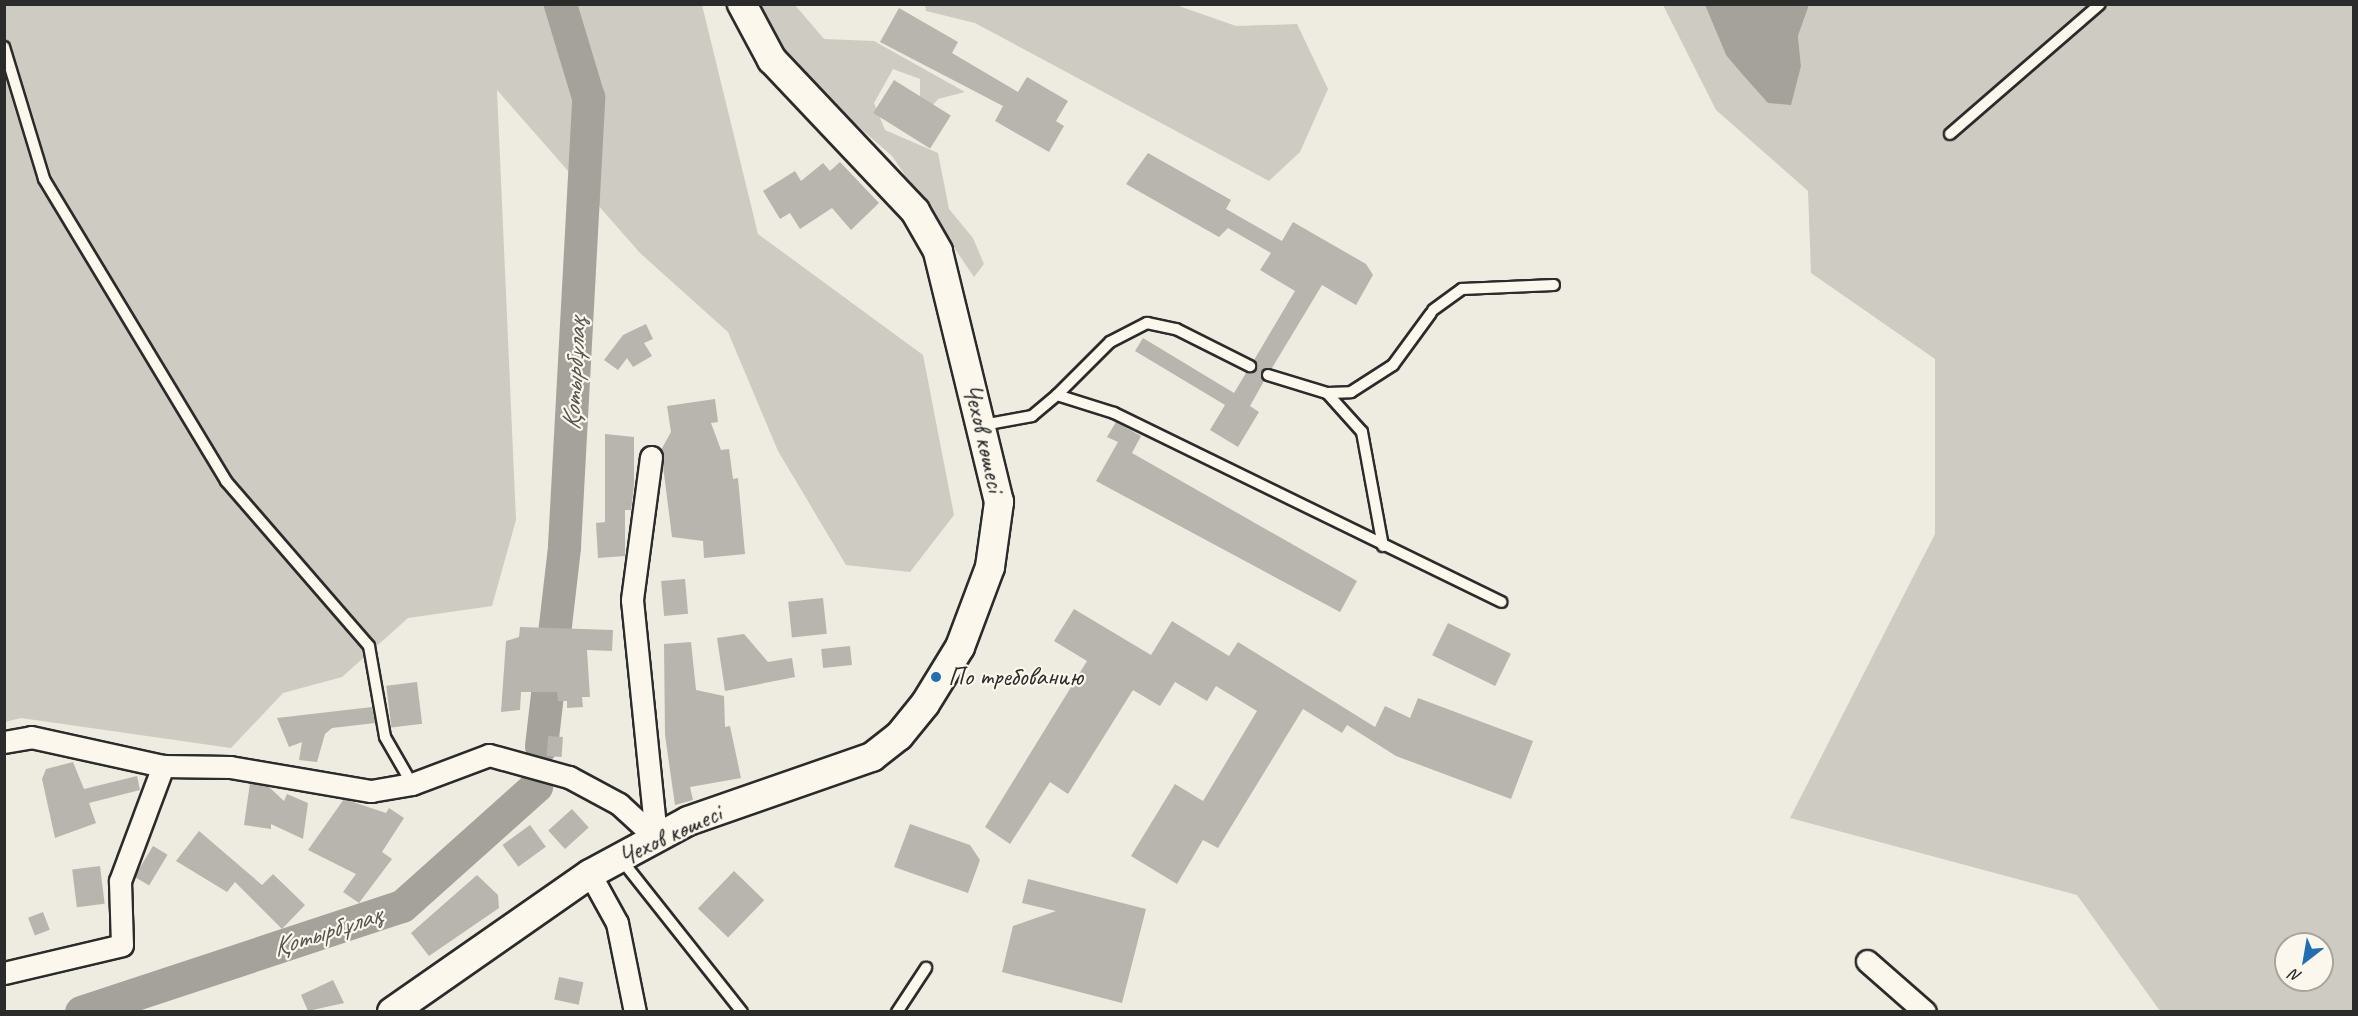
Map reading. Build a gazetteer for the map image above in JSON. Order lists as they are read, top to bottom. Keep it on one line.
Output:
{"streets":{"main road":["Чехов көшесі"]},"water":["Қотырбұлақ"],"places":["По требованию"],"north":"bottom left"}
